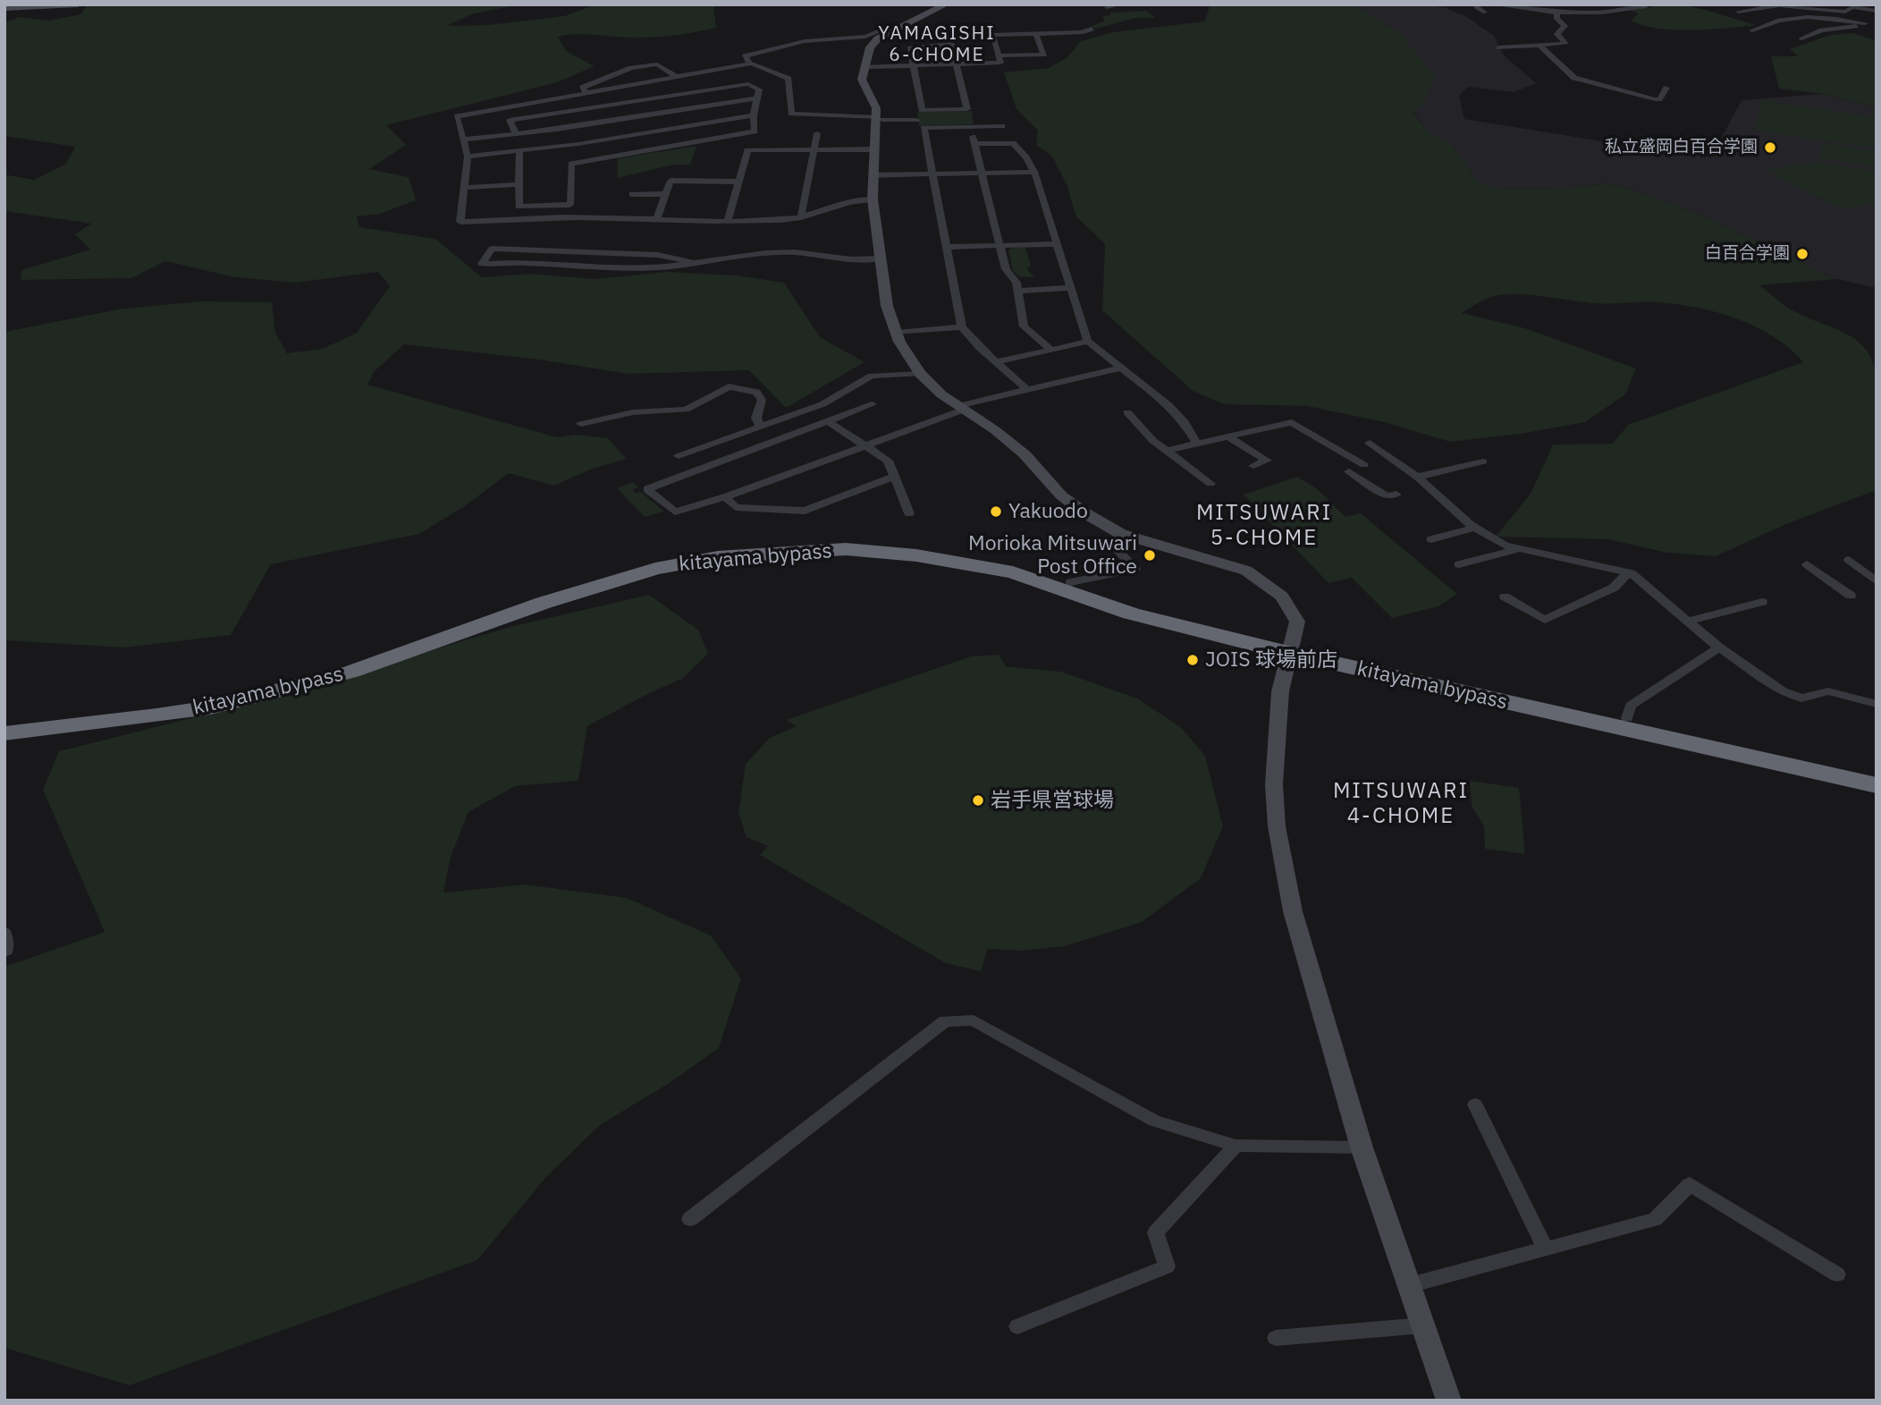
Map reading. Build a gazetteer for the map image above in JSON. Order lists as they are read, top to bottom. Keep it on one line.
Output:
{"streets":{"highway":["kitayama bypass"]},"districts":["YAMAGISHI 6-CHOME","MITSUWARI 5-CHOME","MITSUWARI 4-CHOME"],"places":["私立盛岡白百合学園","白百合学園","Yakuodo","Morioka Mitsuwari Post Office","JOIS 球場前店","岩手県営球場"]}
